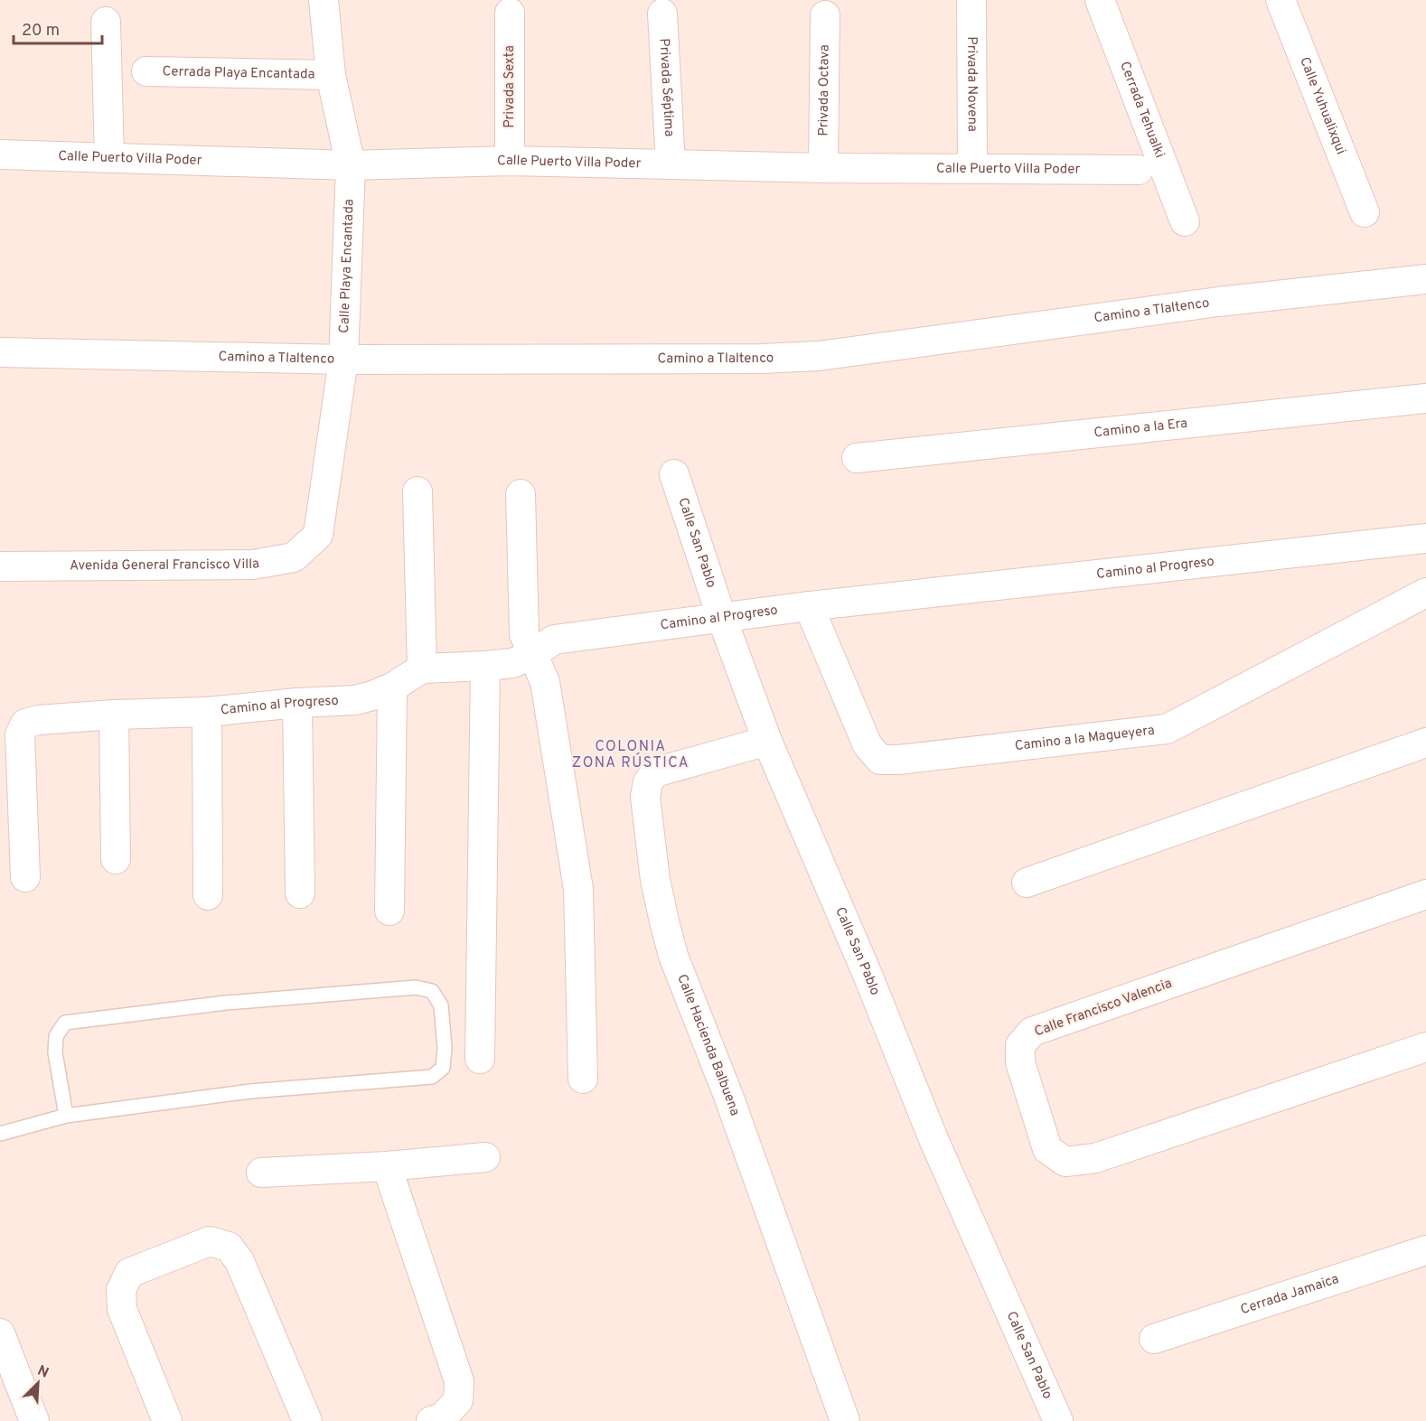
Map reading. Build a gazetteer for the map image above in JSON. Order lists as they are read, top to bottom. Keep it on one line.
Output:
{"streets":{"street":["Cerrada Playa Encantada","Privada Novena","Privada Sexta","Privada Séptima","Privada Octava","Calle Yuhualixqui","Cerrada Tehualki","Calle Puerto Villa Poder","Calle Playa Encantada","Camino a Tlaltenco","Camino a la Era","Calle San Pablo","Avenida General Francisco Villa","Camino al Progreso","Camino a la Magueyera","Calle Francisco Valencia","Calle Hacienda Balbuena","Cerrada Jamaica"]},"crossings":[["Cerrada Playa Encantada","Calle Playa Encantada"],["Privada Novena","Calle Puerto Villa Poder"],["Privada Sexta","Calle Puerto Villa Poder"],["Privada Séptima","Calle Puerto Villa Poder"],["Privada Octava","Calle Puerto Villa Poder"],["Calle Puerto Villa Poder","Calle Playa Encantada"],["Calle Playa Encantada","Camino a Tlaltenco"],["Calle Playa Encantada","Avenida General Francisco Villa"],["Calle San Pablo","Camino al Progreso"],["Calle San Pablo","Calle Hacienda Balbuena"],["Camino al Progreso","Camino a la Magueyera"]],"districts":["COLONIA ZONA RÚSTICA"],"scale_bar":"20 m","north":"top right"}
